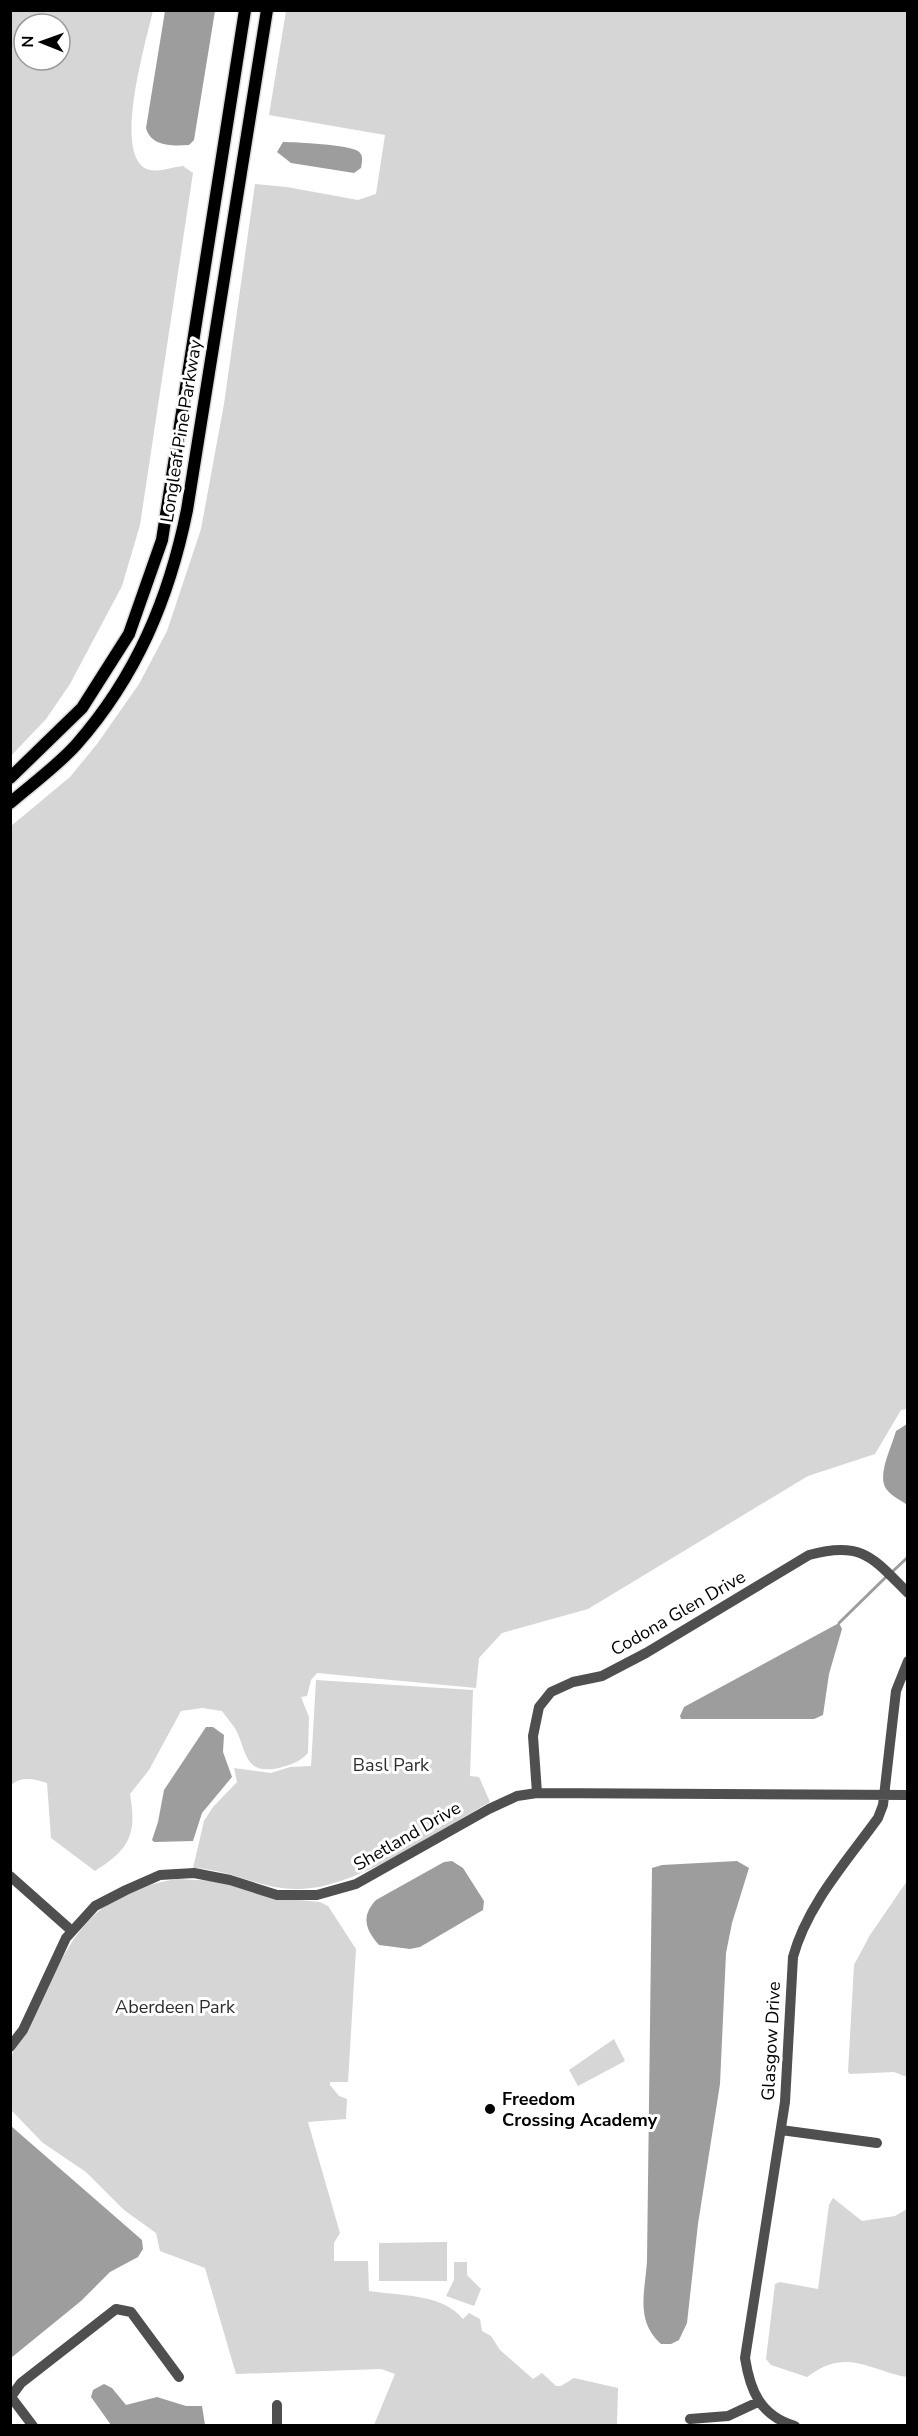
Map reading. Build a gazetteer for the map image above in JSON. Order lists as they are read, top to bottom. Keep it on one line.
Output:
{"streets":{"main road":["Longleaf Pine Parkway"],"street":["Codona Glen Drive","Shetland Drive","Glasgow Drive"]},"crossings":[["Codona Glen Drive","Shetland Drive"],["Shetland Drive","Glasgow Drive"]],"parks":["Basl Park","Aberdeen Park"],"places":["Freedom Crossing Academy"],"north":"left"}
